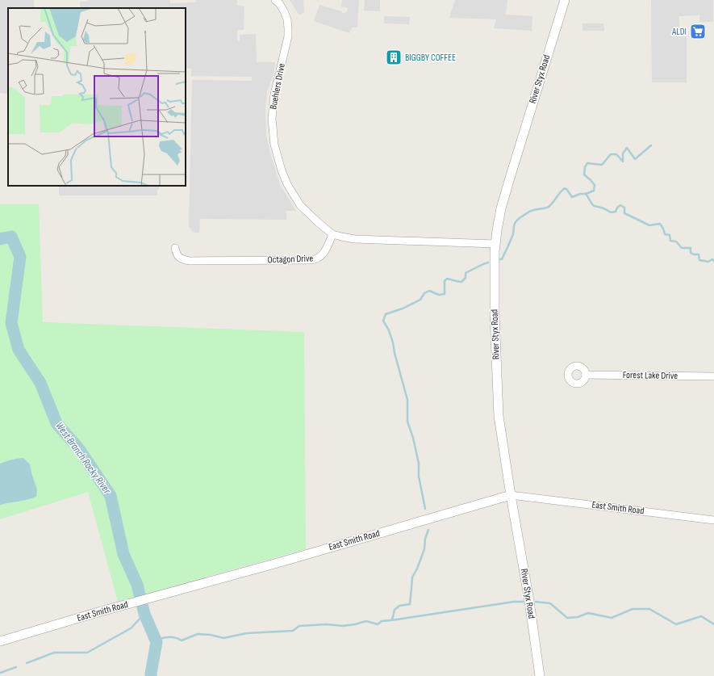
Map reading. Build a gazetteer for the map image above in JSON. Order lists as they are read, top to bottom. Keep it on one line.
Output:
{"streets":{"street":["River Styx Road","Buehlers Drive","Octagon Drive","Forest Lake Drive","East Smith Road"]},"crossings":[["River Styx Road","East Smith Road"],["Buehlers Drive","Octagon Drive"]],"water":["West Branch Rocky River"],"places":{"supermarket":["ALDI"],"building":["BIGGBY COFFEE"]}}
